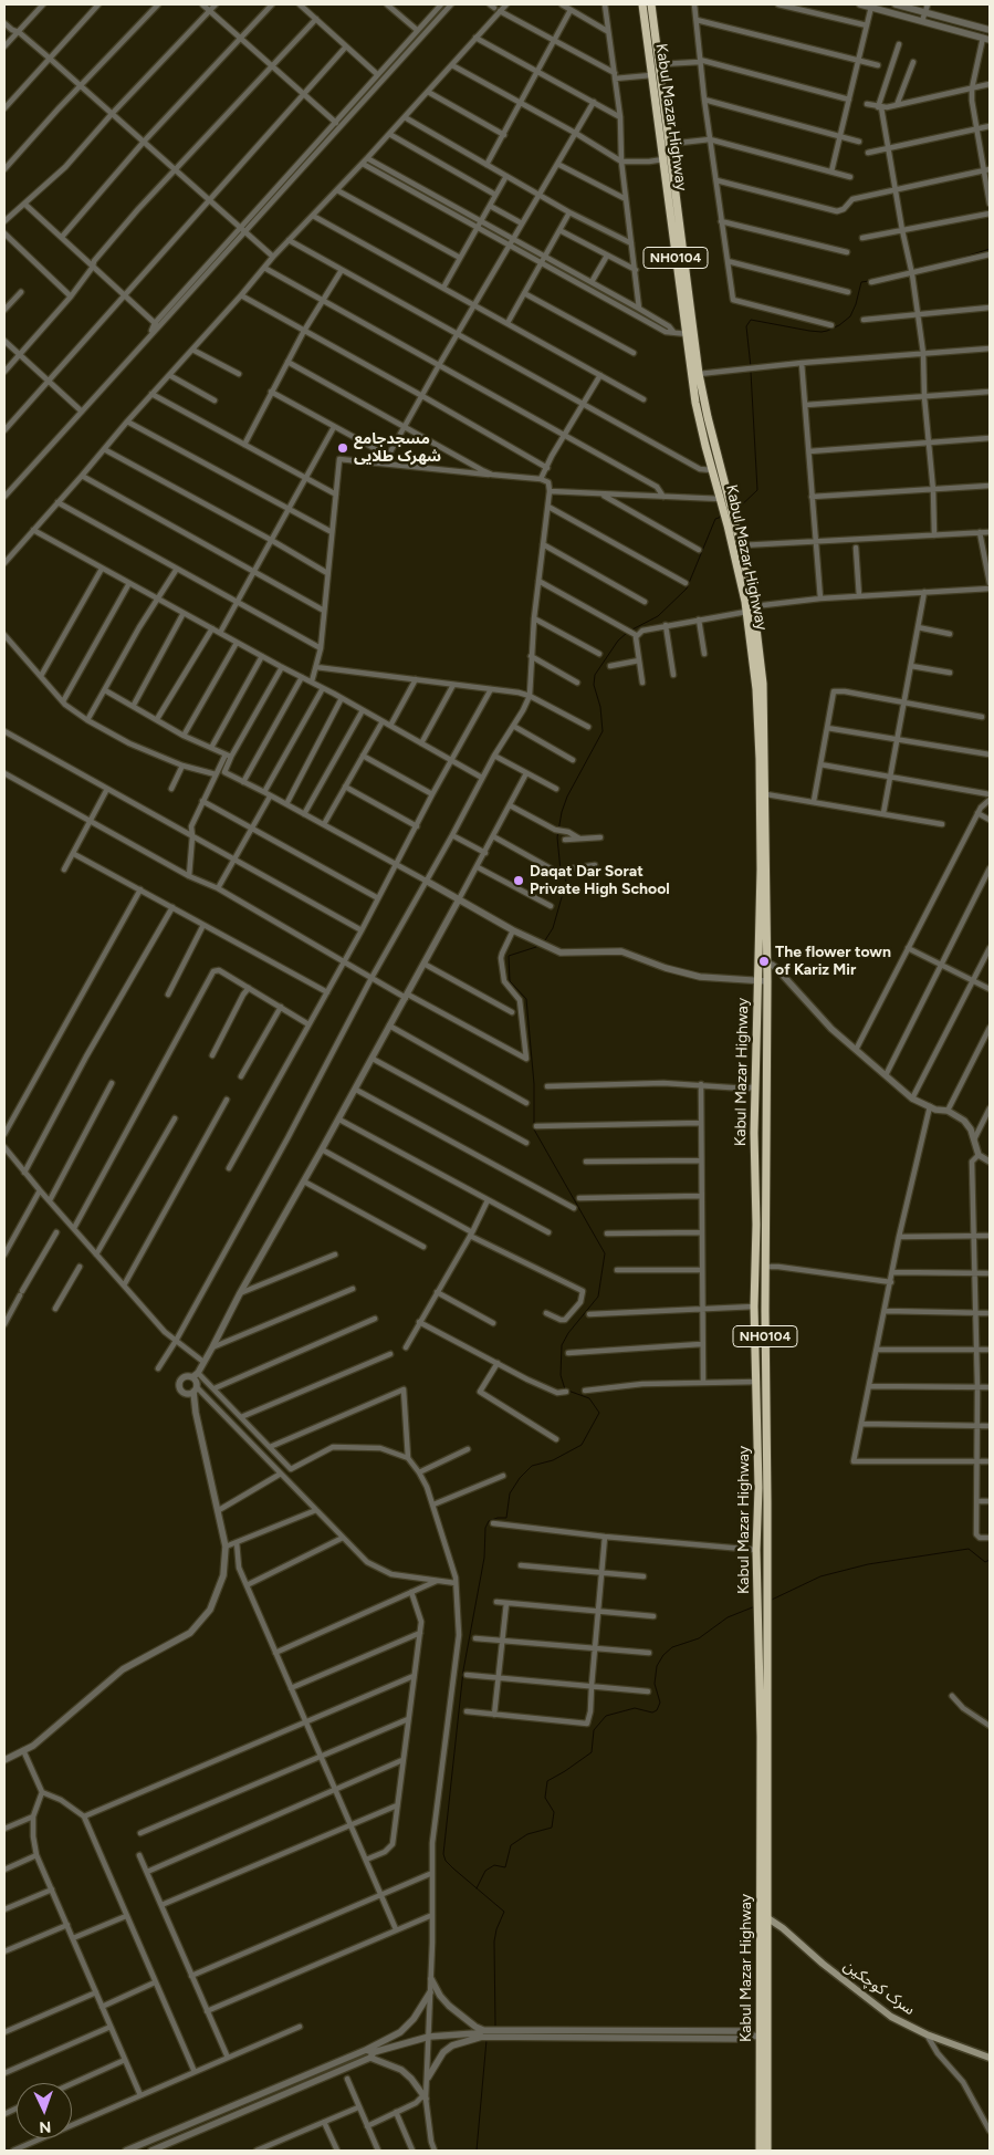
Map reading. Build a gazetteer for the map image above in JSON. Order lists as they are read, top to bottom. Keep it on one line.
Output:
{"streets":{"highway":["Kabul Mazar Highway","NH0104"],"main road":["سرک کوچکین"]},"crossings":[["Kabul Mazar Highway","سرک کوچکین"]],"places":["مسجدجامع شهرک طلایی","Daqat Dar Sorat Private High School","The flower town of Kariz Mir"],"north":"bottom"}
